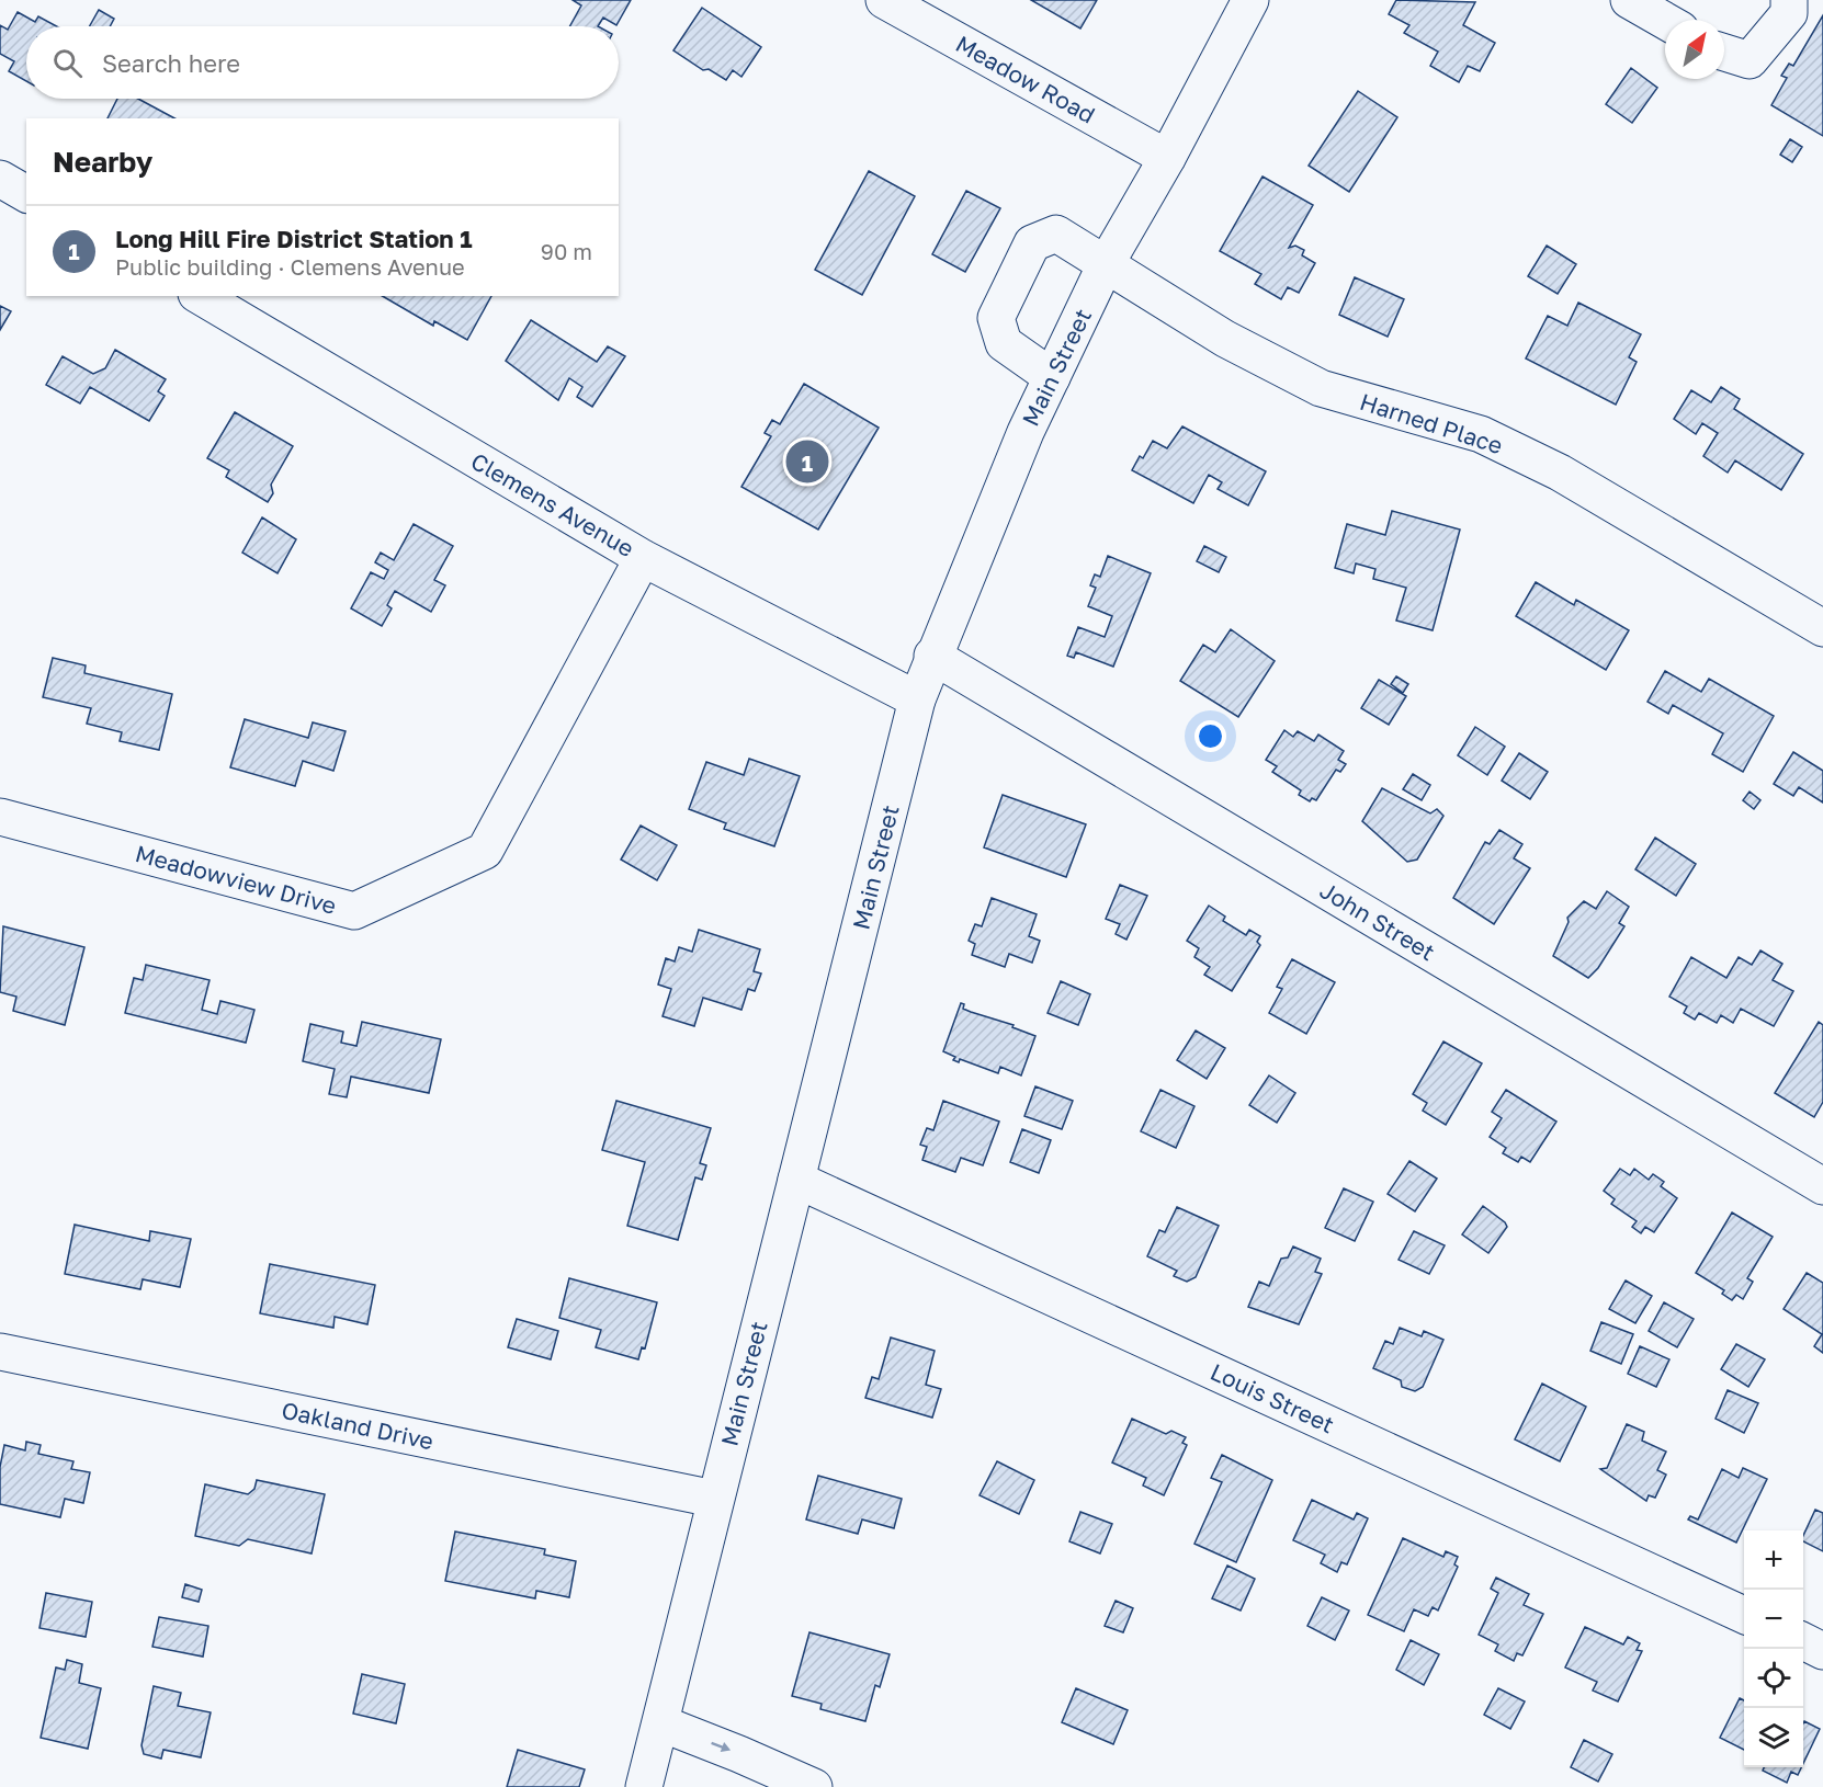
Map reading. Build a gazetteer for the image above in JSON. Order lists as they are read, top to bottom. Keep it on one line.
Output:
{"streets":{"street":["Meadow Road","Main Street","Harned Place","Clemens Avenue","Meadowview Drive","John Street","Louis Street","Oakland Drive"]},"crossings":[["Meadow Road","Main Street"],["Main Street","Harned Place"],["Main Street","Clemens Avenue"],["Main Street","John Street"],["Main Street","Louis Street"],["Main Street","Oakland Drive"],["Clemens Avenue","Meadowview Drive"]],"north":"top right","page":{"search":"Search here","heading":"Nearby","list":[{"mark":"1","name":"Long Hill Fire District Station 1","note":"Public building · Clemens Avenue","value":"90 m"}],"pins":"1","map_buttons":["+","−"]}}
